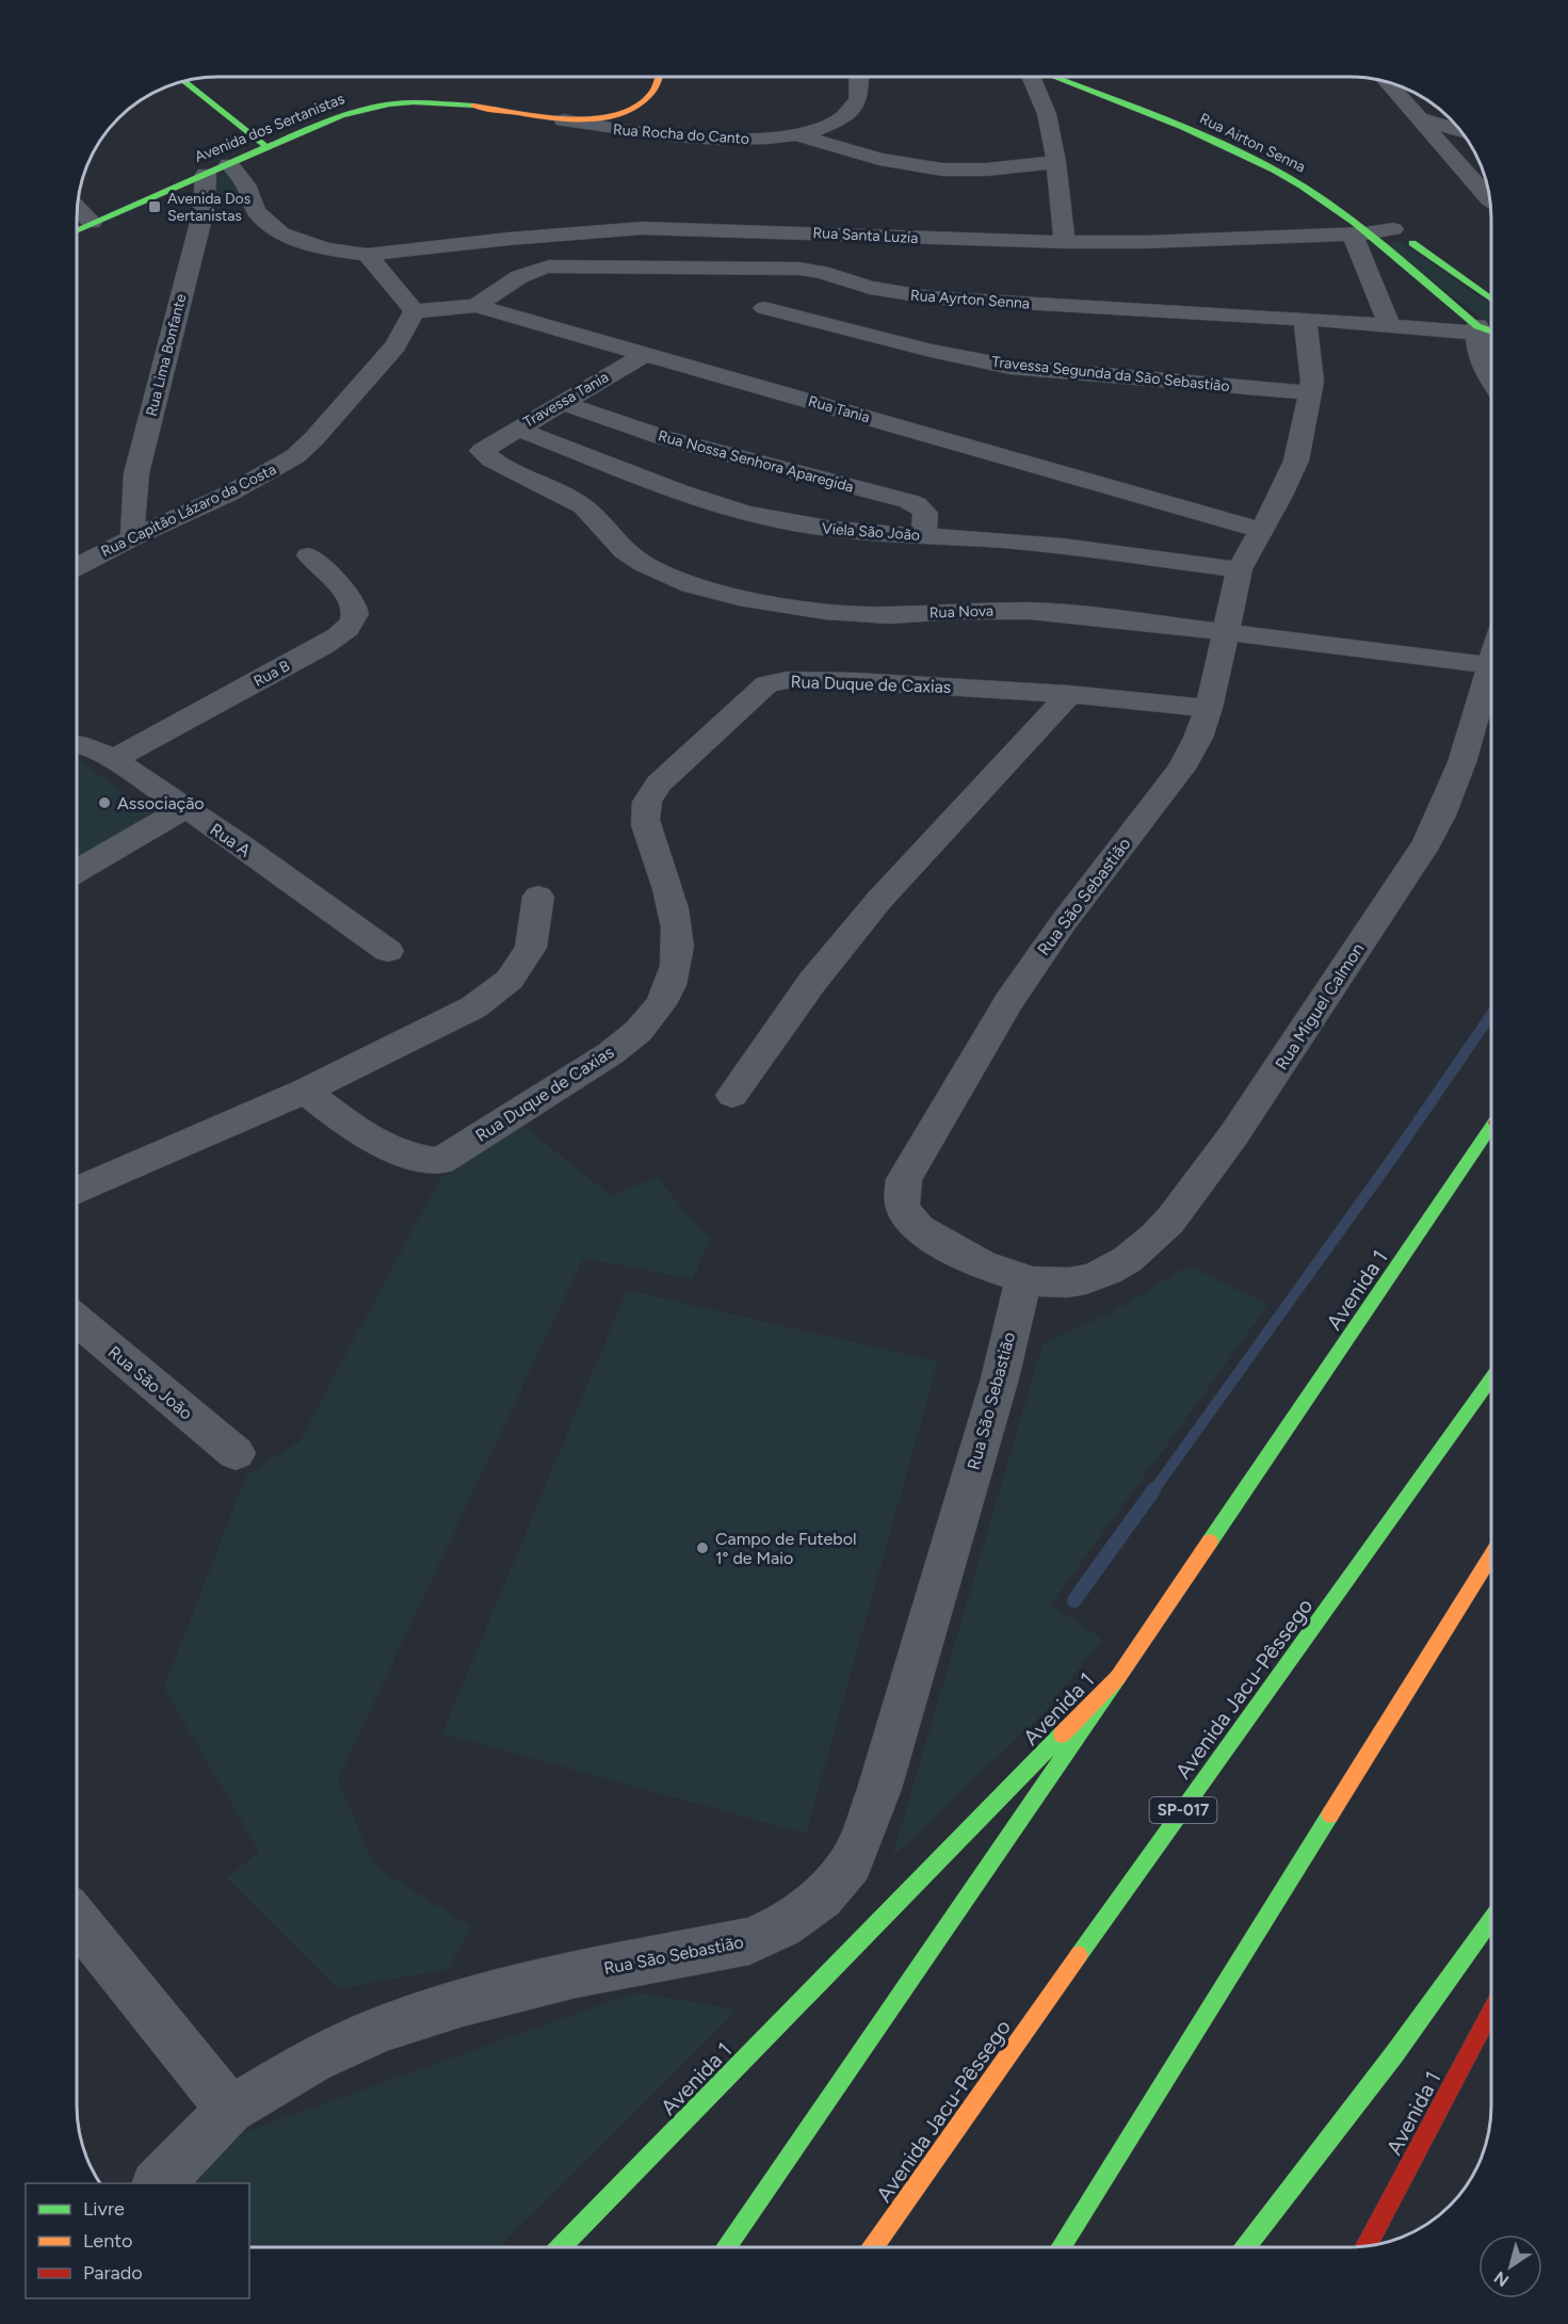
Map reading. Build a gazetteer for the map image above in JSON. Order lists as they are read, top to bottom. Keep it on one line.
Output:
{"streets":{"main road":["Avenida dos Sertanistas","Rua Airton Senna","Avenida 1","Avenida Jacu-Pêssego","SP-017"],"street":["Rua Rocha do Canto","Rua Santa Luzia","Rua Ayrton Senna","Rua Lima Bonfante","Travessa Segunda da São Sebastião","Travessa Tania","Rua Tania","Rua Nossa Senhora Aparegida","Rua Capitão Lázaro da Costa","Viela São João","Rua Nova","Rua B","Rua Duque de Caxias","Rua A","Rua São Sebastião","Rua Miguel Calmon","Rua São João"]},"crossings":[["Avenida dos Sertanistas","Rua Rocha do Canto"],["Avenida dos Sertanistas","Rua Lima Bonfante"],["Rua Airton Senna","Rua Santa Luzia"],["Rua Airton Senna","Rua Ayrton Senna"],["Rua Ayrton Senna","Rua Tania"],["Rua Ayrton Senna","Rua São Sebastião"],["Rua Lima Bonfante","Rua Capitão Lázaro da Costa"],["Travessa Segunda da São Sebastião","Rua São Sebastião"],["Travessa Tania","Rua Tania"],["Travessa Tania","Rua Nossa Senhora Aparegida"],["Travessa Tania","Viela São João"],["Travessa Tania","Rua Nova"],["Rua Tania","Rua Capitão Lázaro da Costa"],["Rua Tania","Rua São Sebastião"],["Rua Nossa Senhora Aparegida","Viela São João"],["Viela São João","Rua São Sebastião"],["Rua Nova","Rua São Sebastião"],["Rua B","Rua A"],["Rua Duque de Caxias","Rua São Sebastião"],["Rua São Sebastião","Rua Miguel Calmon"]],"places":{"transit":["Avenida Dos Sertanistas"],"other":["Associação","Campo de Futebol 1° de Maio"]},"legend":["Livre","Lento","Parado"],"north":"bottom left"}
